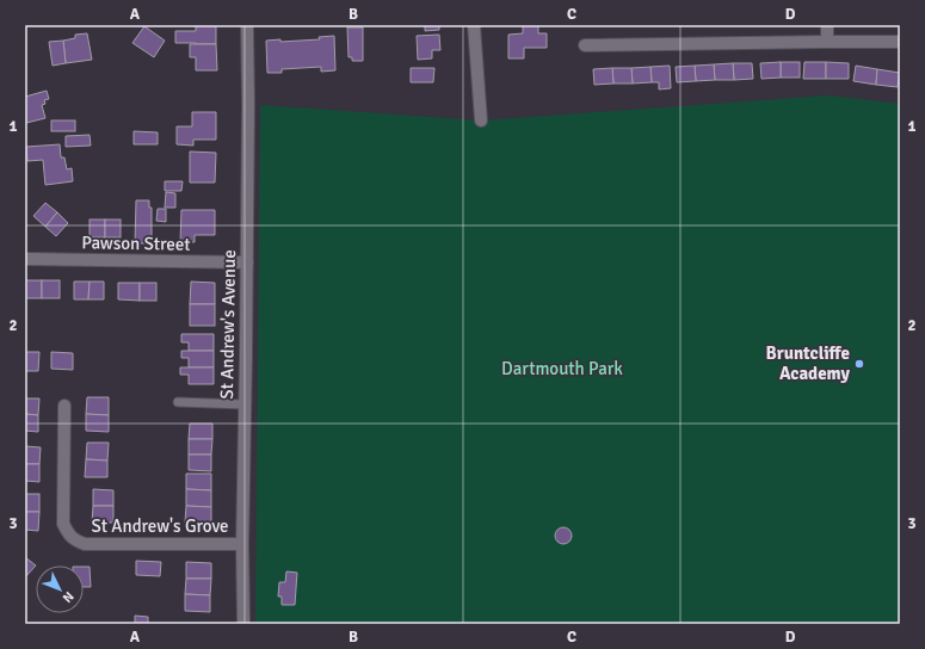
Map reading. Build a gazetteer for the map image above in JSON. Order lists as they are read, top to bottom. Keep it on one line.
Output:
{"streets":{"street":["Pawson Street","St Andrew's Avenue","St Andrew's Grove"]},"crossings":[["Pawson Street","St Andrew's Avenue"],["St Andrew's Avenue","St Andrew's Grove"]],"parks":["Dartmouth Park"],"places":["Bruntcliffe Academy"],"north":"bottom right","grid":{"columns":["A","B","C","D"],"rows":["1","2","3"]}}
